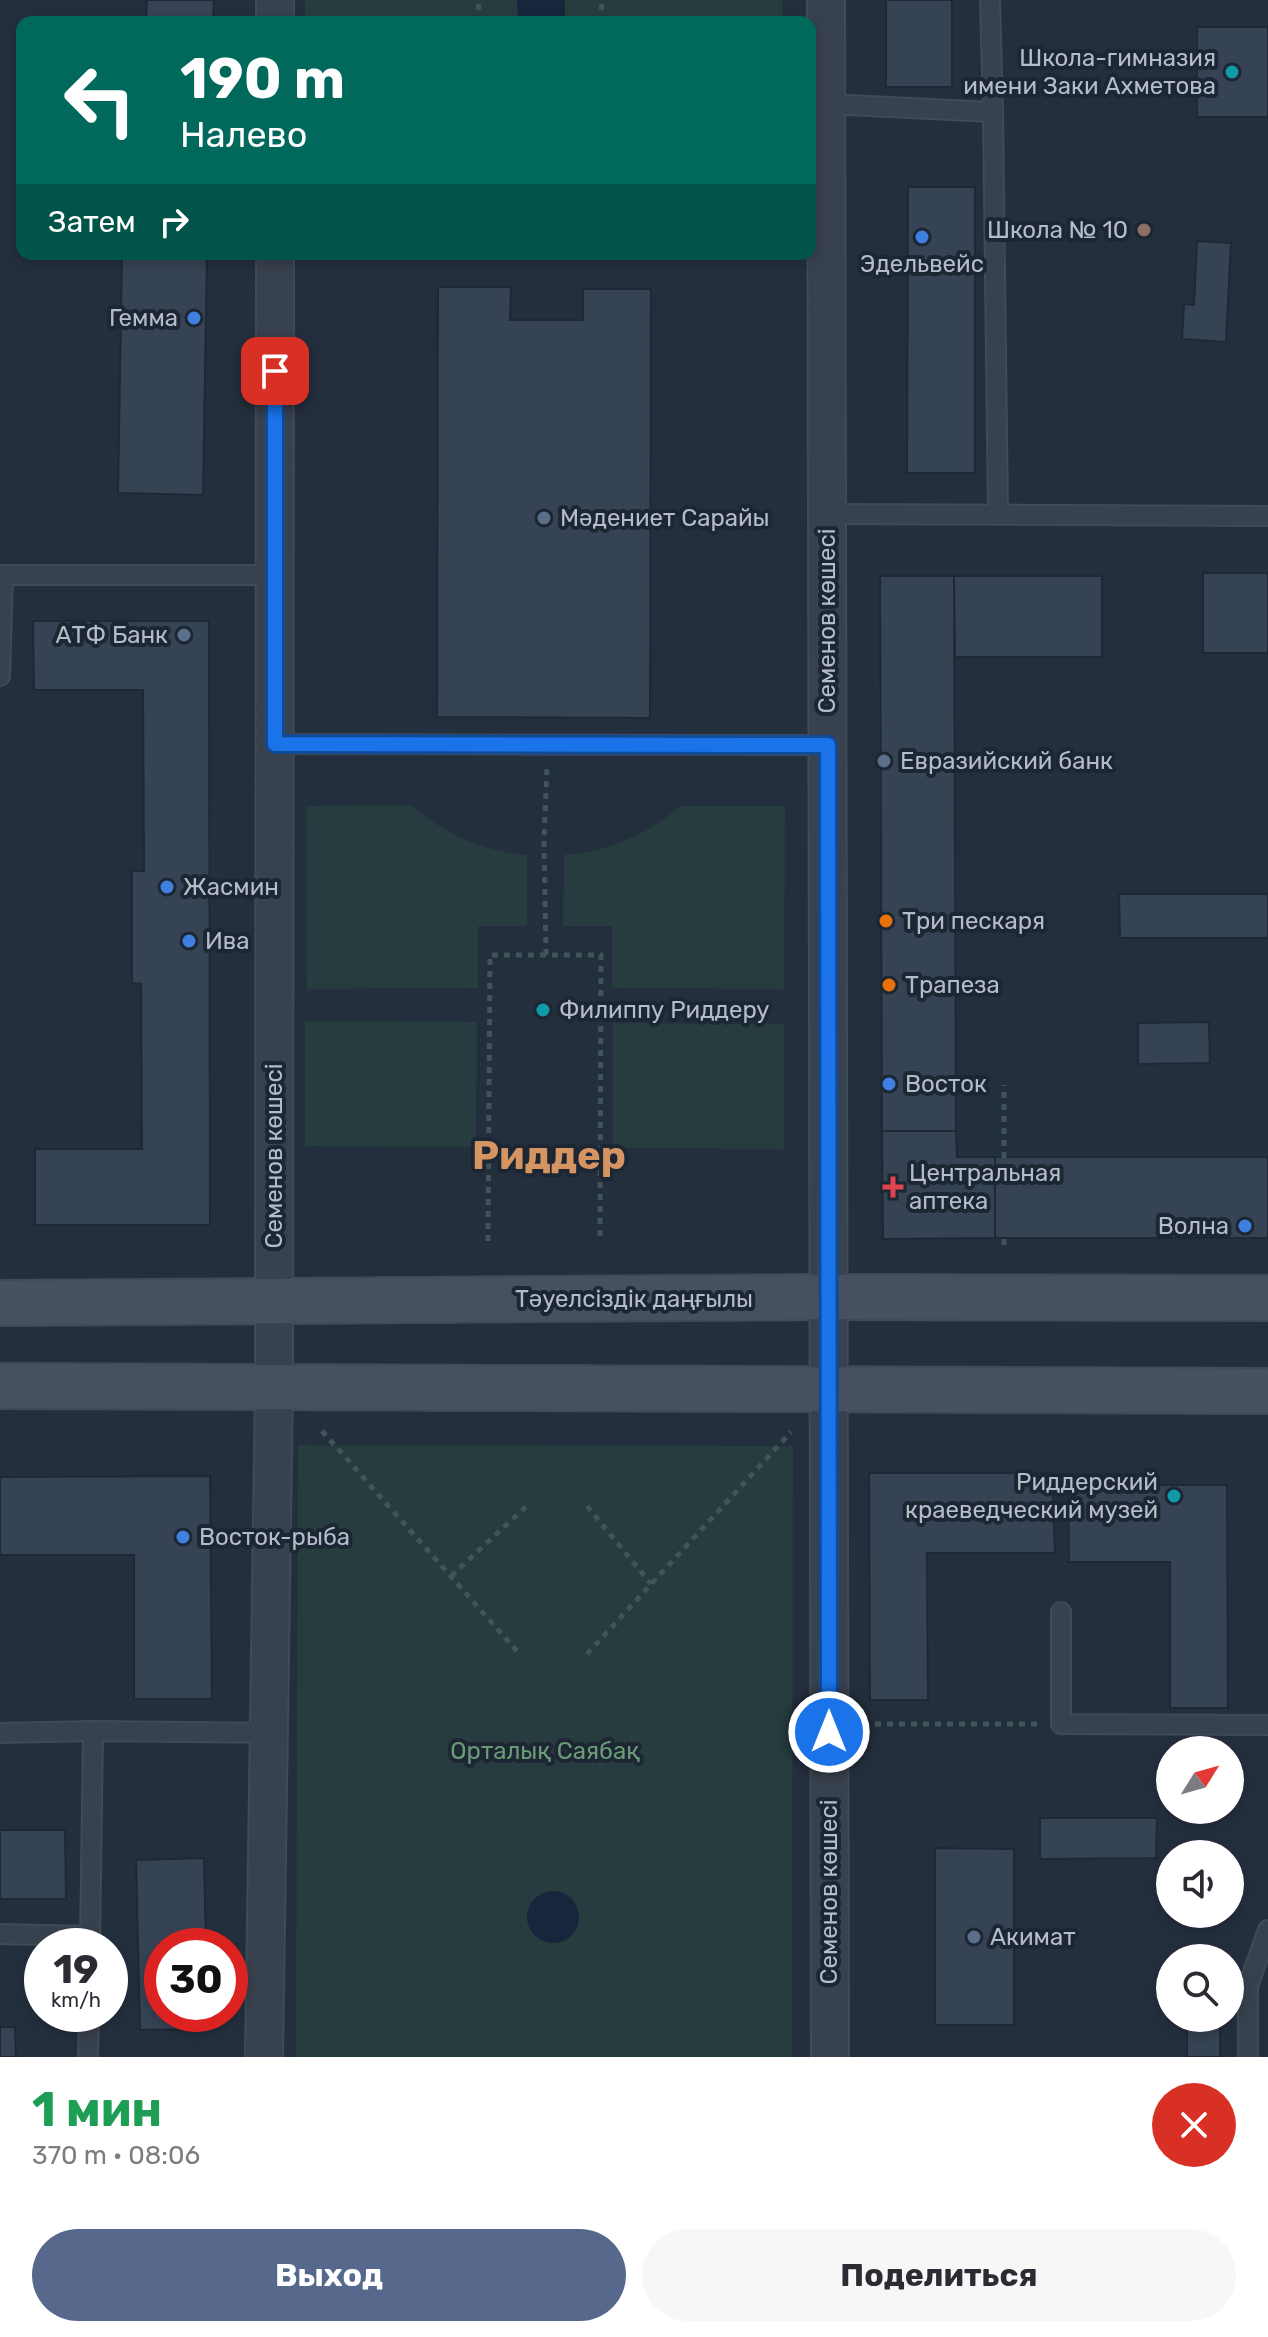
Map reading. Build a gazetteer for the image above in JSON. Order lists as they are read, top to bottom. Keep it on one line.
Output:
{"streets":{"street":["Семенов көшесі","Тәуелсіздік даңғылы"]},"crossings":[["Семенов көшесі","Тәуелсіздік даңғылы"]],"districts":["Риддер"],"parks":["Орталық Саябақ"],"places":{"other":["Школа-гимназия имени Заки Ахметова","Школа № 10","Эдельвейс","Гемма","Мәдениет Сарайы","АТФ Банк","Евразийский банк","Жасмин","Три пескаря","Ива","Трапеза","Филиппу Риддеру","Восток","Волна","Риддерский краеведческий музей","Восток-рыба","Акимат"],"health":["Центральная аптека"]},"north":"top right","page":{"turn":["190 m","Налево"],"then":"Затем","speed":"19 km/h","limit":"30","heading":["1 мин","370 m · 08:06"],"buttons":["Выход","Поделиться"]}}
